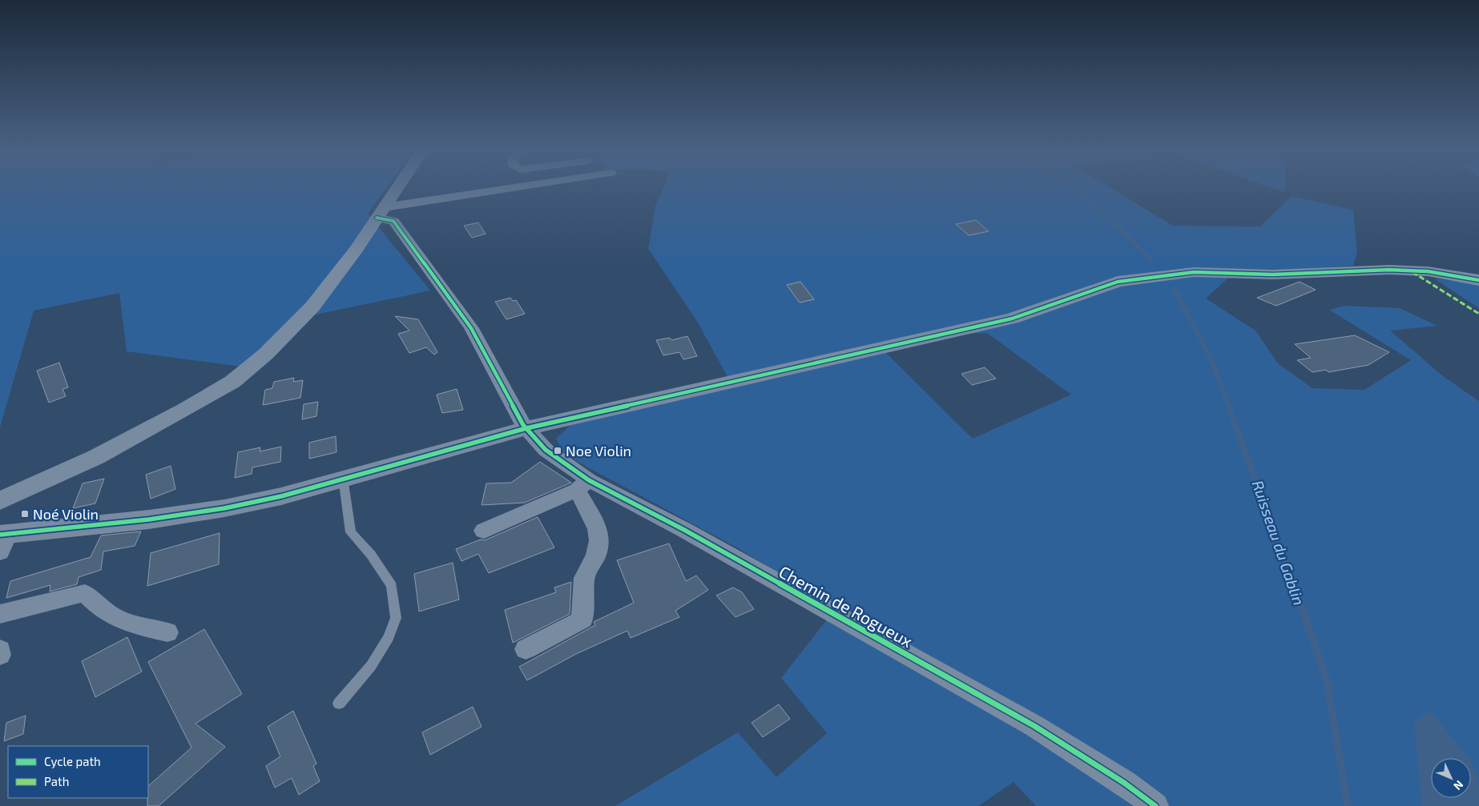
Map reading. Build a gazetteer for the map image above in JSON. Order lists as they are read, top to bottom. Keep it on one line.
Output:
{"streets":{"street":["Chemin de Rogueux"]},"water":["Ruisseau du Gablin"],"places":{"transit":["Noe Violin","Noé Violin"]},"legend":["Cycle path","Path"],"north":"bottom right"}
